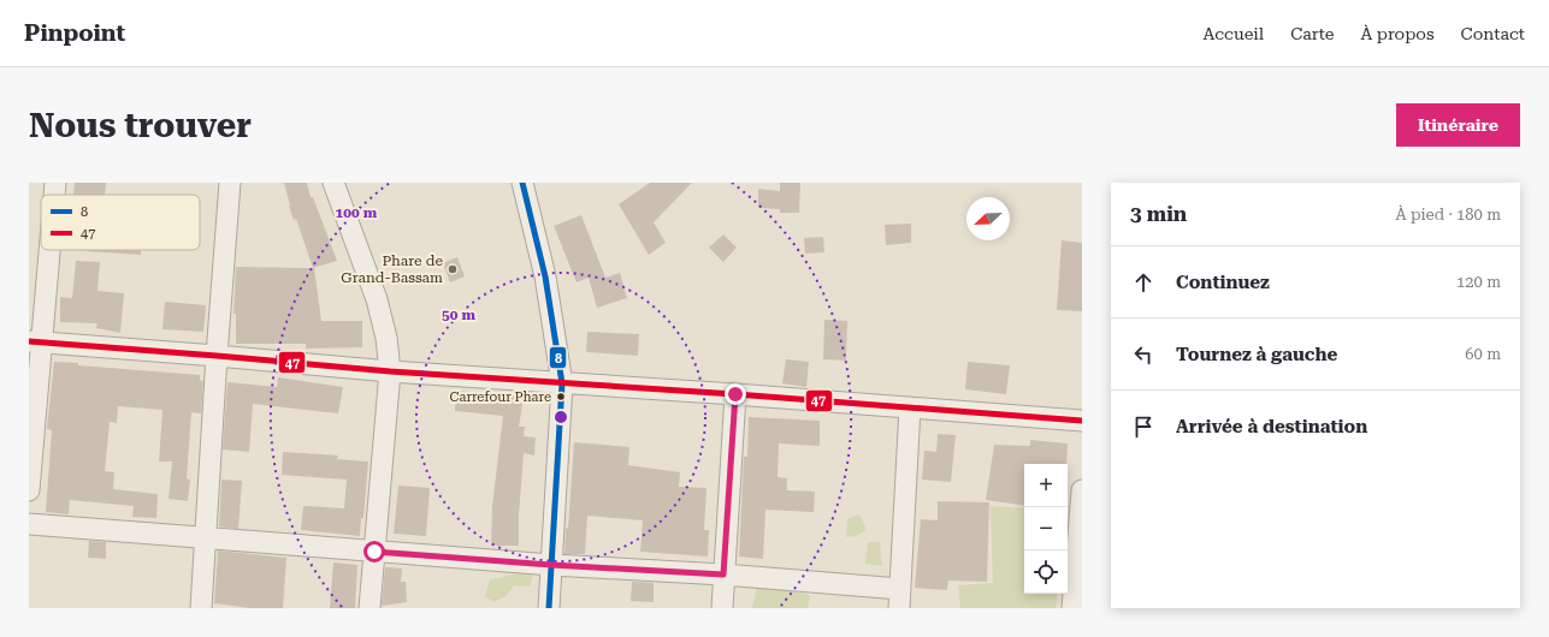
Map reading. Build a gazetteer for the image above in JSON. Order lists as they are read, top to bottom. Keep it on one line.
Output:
{"places":["Phare de Grand-Bassam","Carrefour Phare"],"lines":["transit line 8","transit line 47"],"legend":["8","47"],"north":"bottom left","page":{"header":"Pinpoint","nav":["Accueil","Carte","À propos","Contact"],"buttons":"Itinéraire","title":"Nous trouver","heading":["3 min","À pied · 180 m"],"list":[["Continuez","120 m"],["Tournez à gauche","60 m"],"Arrivée à destination"],"map_buttons":["+","−"]},"rings":["100 m","50 m"]}
